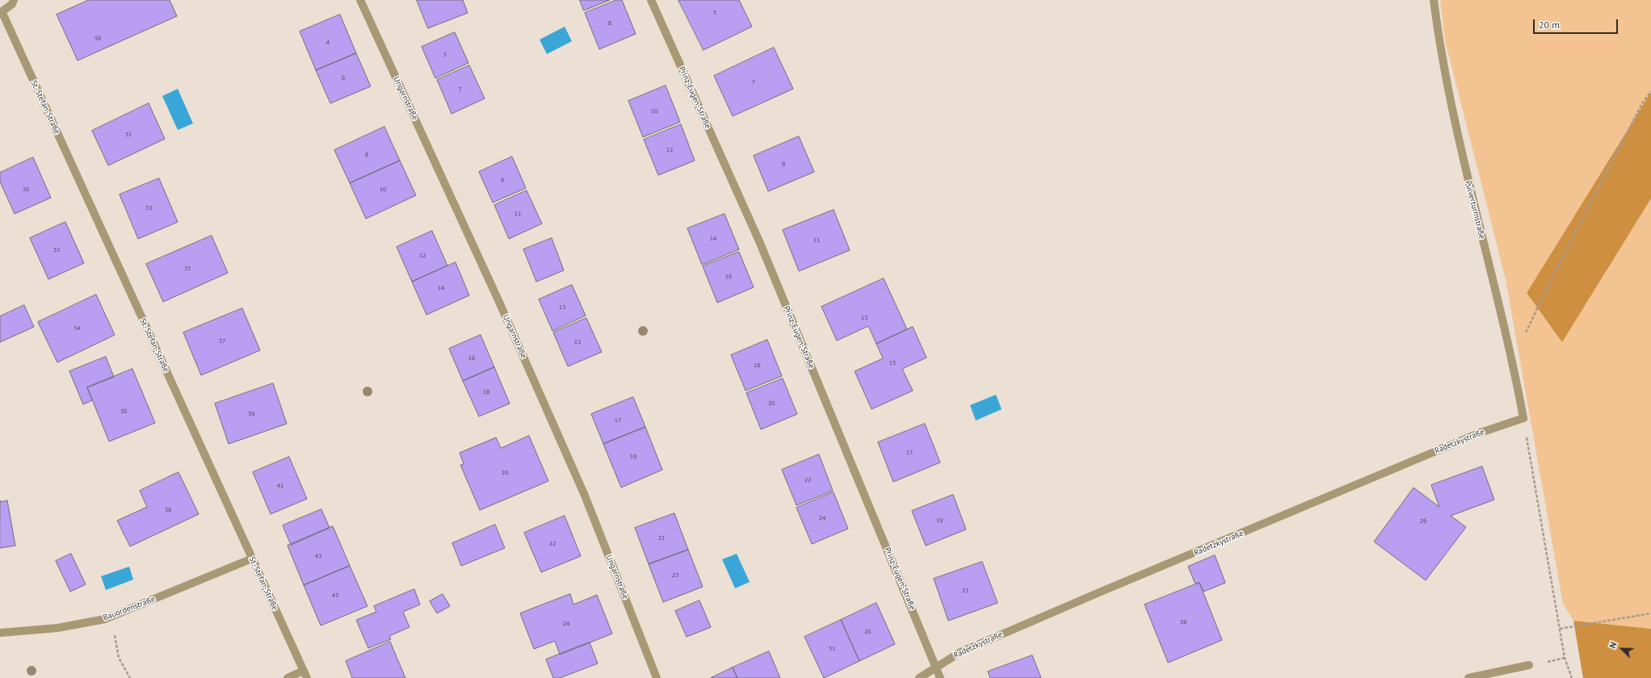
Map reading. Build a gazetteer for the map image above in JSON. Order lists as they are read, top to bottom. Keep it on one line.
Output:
{"streets":{"street":["Prinz-Eugen-Straße","Ungarnstraße","St.-Stefan-Straße","Pulverturmstraße","Radetzkystraße","Bauordenstraße"]},"crossings":[["Prinz-Eugen-Straße","Radetzkystraße"],["St.-Stefan-Straße","Bauordenstraße"],["Pulverturmstraße","Radetzkystraße"]],"house_numbers":["5","8","56","4","5","6","7","7","10","31","12","8","9","9","30","10","33","11","14","11","32","12","35","16","14","13","13","34","37","15","16","15","18","18","20","36","39","17","17","19","20","22","41","38","24","19","26","21","22","43","23","21","45","38","24","26","31"],"scale_bar":"20 m","north":"top left"}
